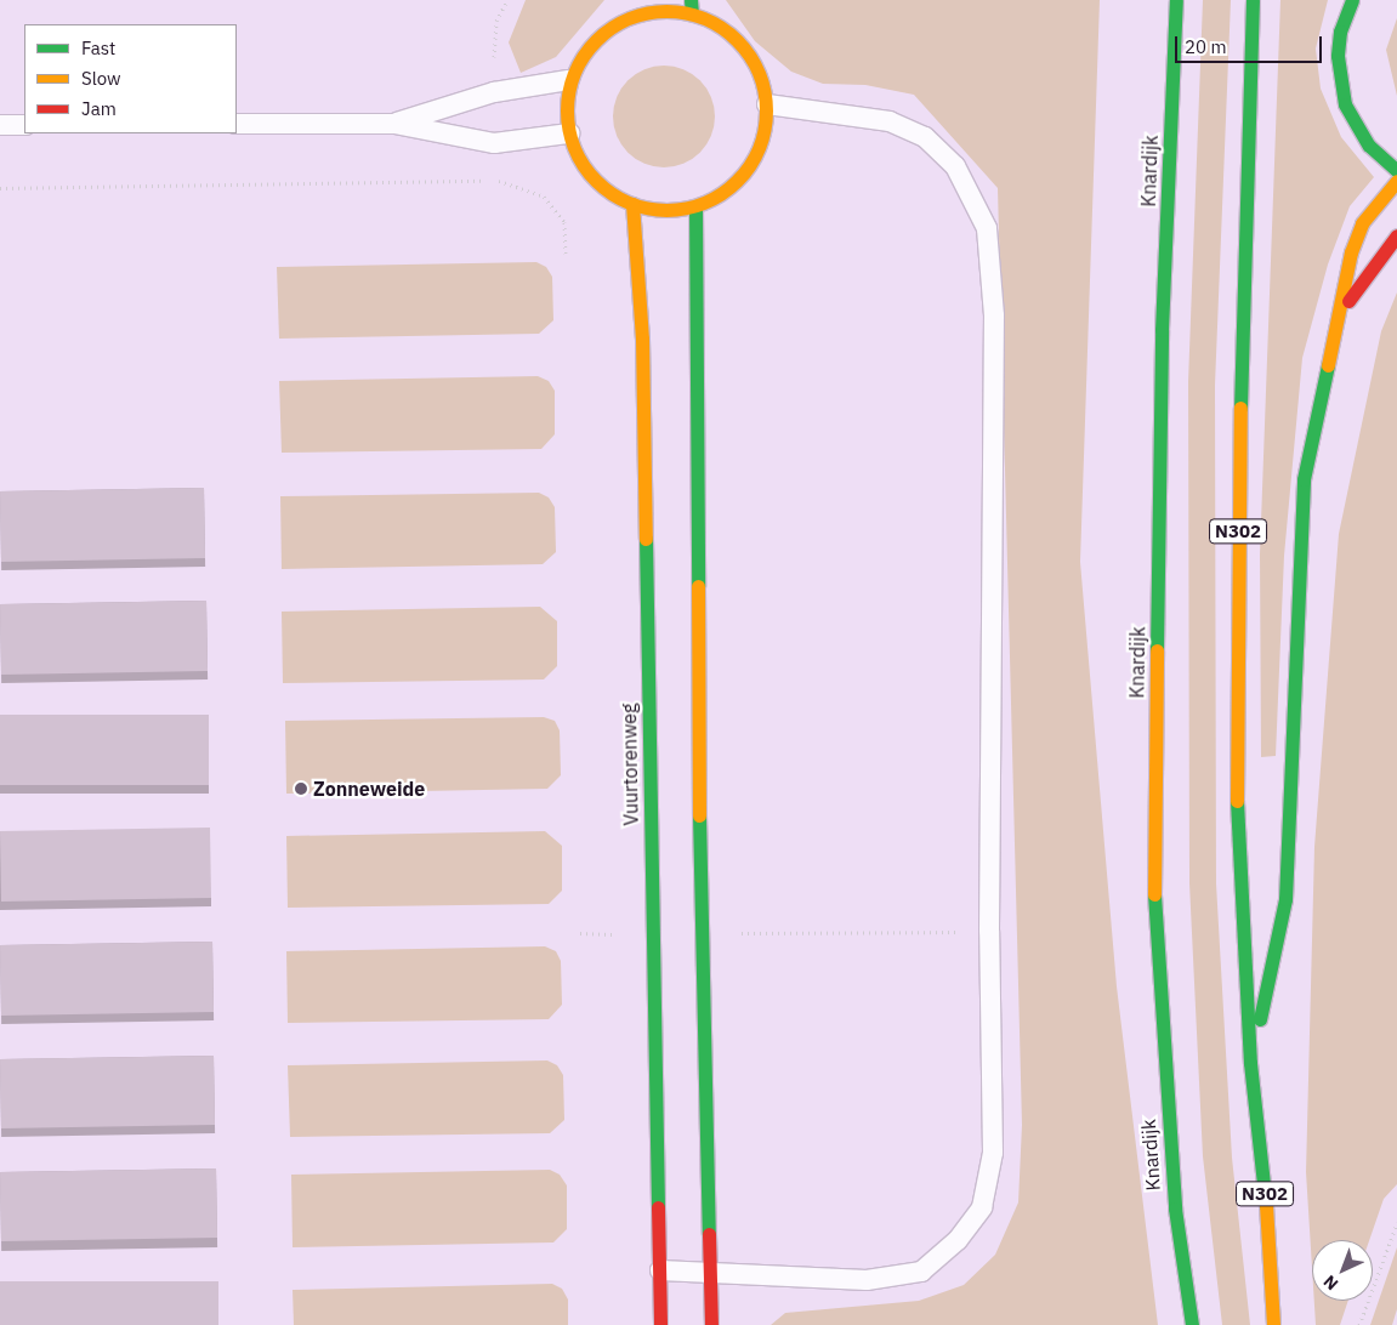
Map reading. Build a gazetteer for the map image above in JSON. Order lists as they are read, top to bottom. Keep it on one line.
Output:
{"streets":{"main road":["Knardijk","N302","Vuurtorenweg"]},"places":["Zonneweide"],"legend":["Fast","Slow","Jam"],"scale_bar":"20 m","north":"bottom left"}
